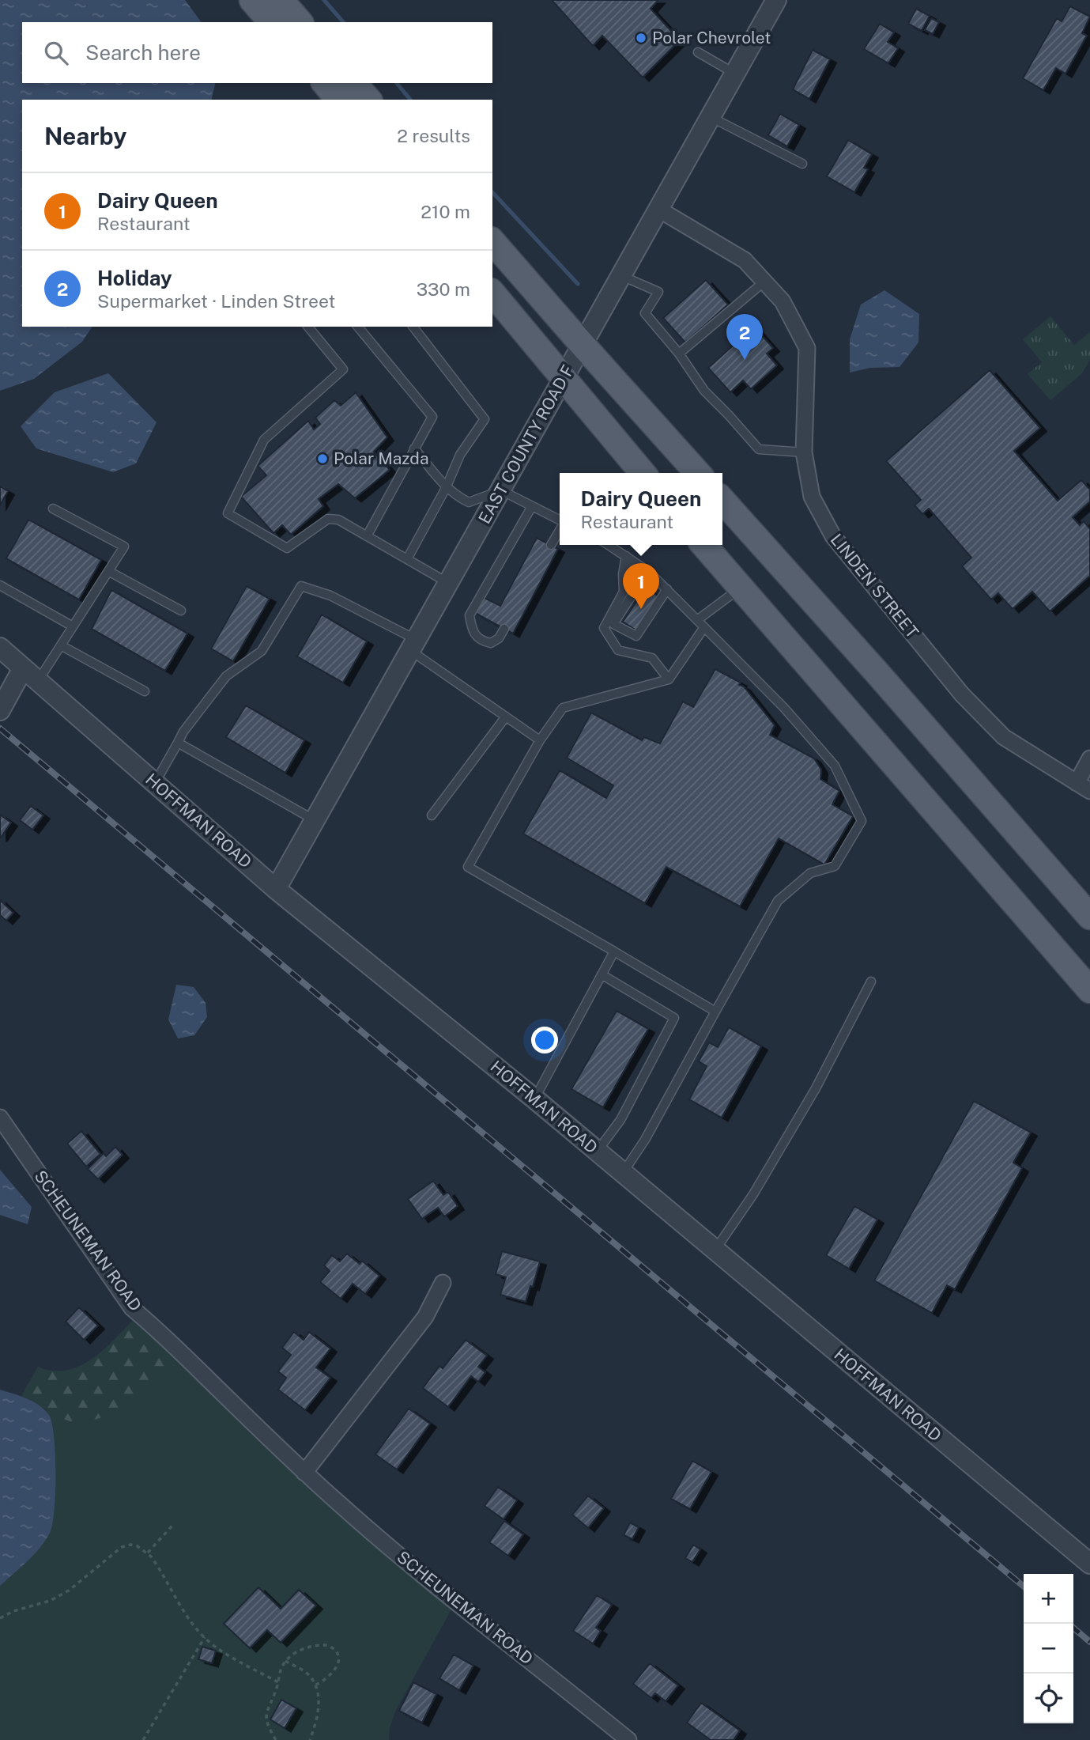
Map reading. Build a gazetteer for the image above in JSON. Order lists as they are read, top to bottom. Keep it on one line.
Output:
{"streets":{"street":["EAST COUNTY ROAD F","LINDEN STREET","HOFFMAN ROAD","SCHEUNEMAN ROAD"]},"crossings":[["EAST COUNTY ROAD F","LINDEN STREET"],["EAST COUNTY ROAD F","HOFFMAN ROAD"]],"places":["Polar Chevrolet","Polar Mazda"],"page":{"search":"Search here","heading":["Nearby","2 results"],"list":[{"mark":"1","name":"Dairy Queen","note":"Restaurant","value":"210 m"},{"mark":"2","name":"Holiday","note":"Supermarket · Linden Street","value":"330 m"}],"pins":["2","1"],"popup":["Dairy Queen","Restaurant"],"map_buttons":["+","−"]}}
